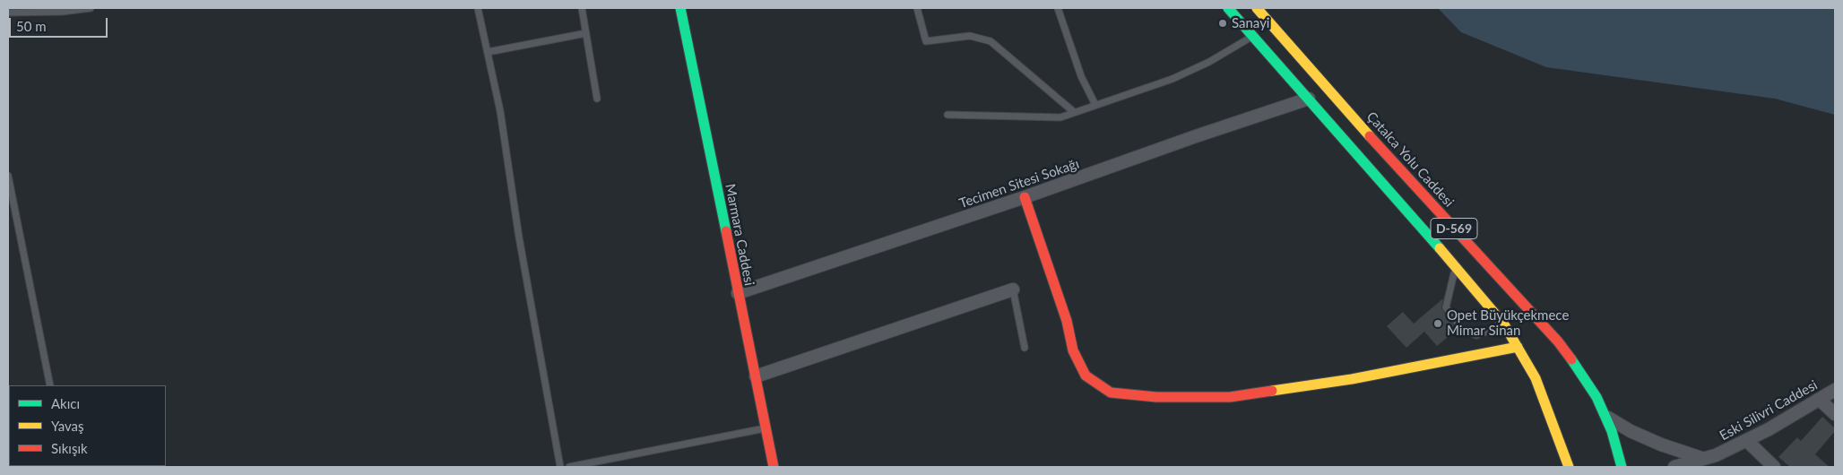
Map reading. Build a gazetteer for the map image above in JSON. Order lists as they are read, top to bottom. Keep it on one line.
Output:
{"streets":{"main road":["Çatalca Yolu Caddesi","D-569","Marmara Caddesi"],"street":["Tecimen Sitesi Sokağı","Eski Silivri Caddesi"]},"crossings":[["Tecimen Sitesi Sokağı","D-569"],["Tecimen Sitesi Sokağı","Marmara Caddesi"]],"places":["Sanayi","Opet Büyükçekmece Mimar Sinan"],"legend":["Akıcı","Yavaş","Sıkışık"],"scale_bar":"50 m"}
